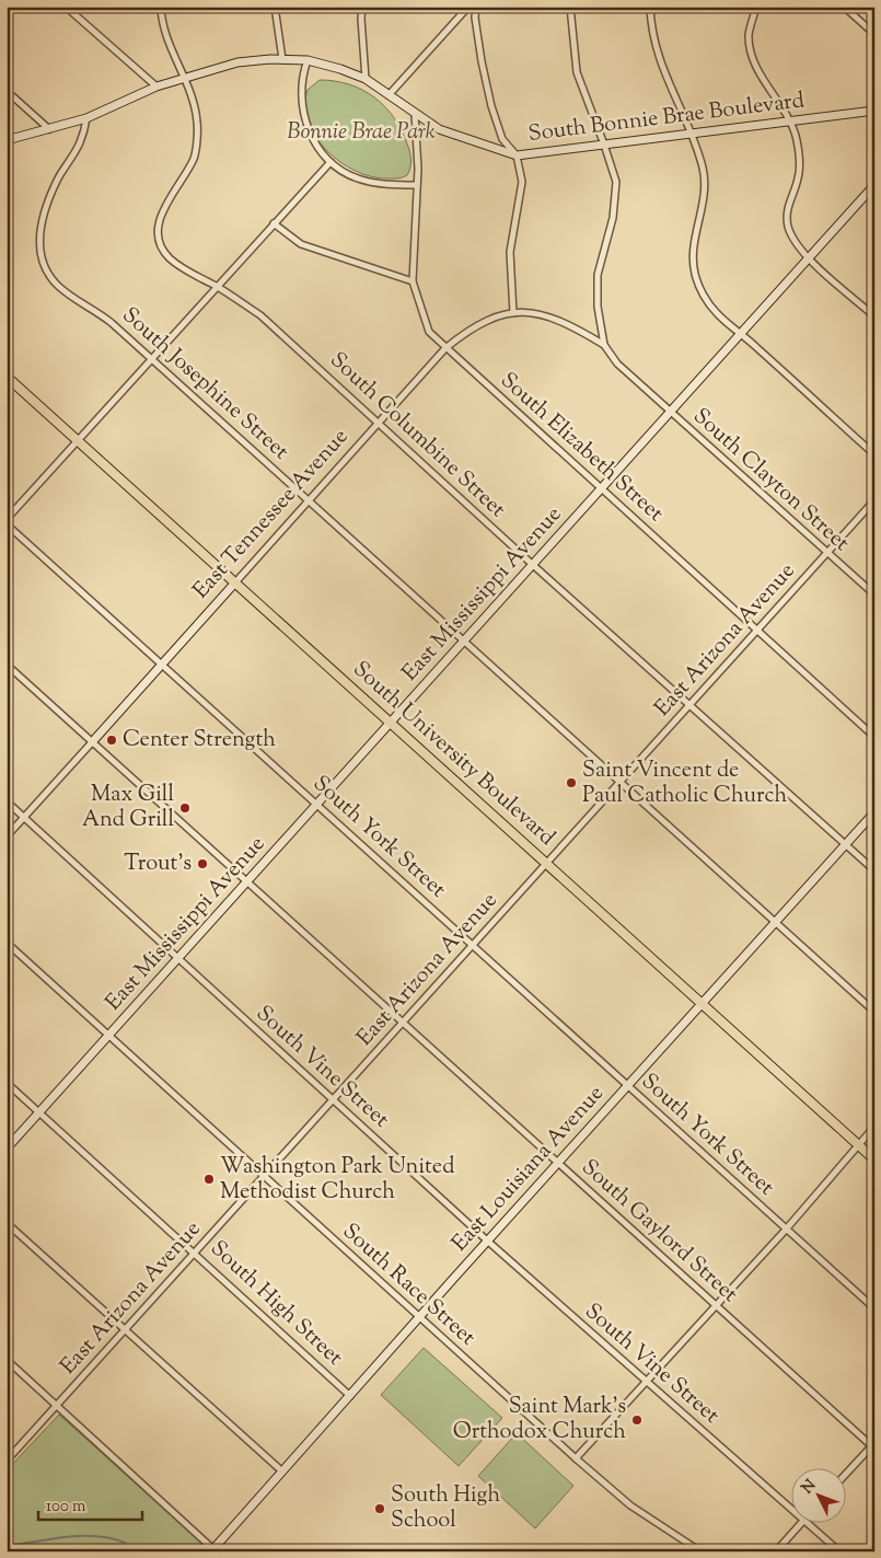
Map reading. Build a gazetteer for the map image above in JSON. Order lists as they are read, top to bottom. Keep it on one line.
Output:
{"streets":{"main road":["South University Boulevard"],"street":["South Bonnie Brae Boulevard","South Josephine Street","South Columbine Street","South Elizabeth Street","South Clayton Street","East Tennessee Avenue","East Mississippi Avenue","East Arizona Avenue","South York Street","South Vine Street","East Louisiana Avenue","South Gaylord Street","South Race Street","South High Street"]},"crossings":[["South Bonnie Brae Boulevard","South Josephine Street"],["South Bonnie Brae Boulevard","South Columbine Street"],["South Bonnie Brae Boulevard","South Elizabeth Street"],["South Josephine Street","East Tennessee Avenue"],["South Josephine Street","East Mississippi Avenue"],["South Josephine Street","East Arizona Avenue"],["South Josephine Street","East Louisiana Avenue"],["South Columbine Street","East Tennessee Avenue"],["South Columbine Street","East Mississippi Avenue"],["South Columbine Street","East Arizona Avenue"],["South Columbine Street","East Louisiana Avenue"],["South Elizabeth Street","East Tennessee Avenue"],["South Elizabeth Street","East Mississippi Avenue"],["South Elizabeth Street","East Arizona Avenue"],["South Clayton Street","East Tennessee Avenue"],["South Clayton Street","East Mississippi Avenue"],["South Clayton Street","East Arizona Avenue"],["East Tennessee Avenue","South University Boulevard"],["East Tennessee Avenue","South York Street"],["East Tennessee Avenue","South Vine Street"],["East Tennessee Avenue","South Gaylord Street"],["East Mississippi Avenue","South University Boulevard"],["East Mississippi Avenue","South York Street"],["East Mississippi Avenue","South Vine Street"],["East Mississippi Avenue","South Gaylord Street"],["East Mississippi Avenue","South Race Street"],["East Mississippi Avenue","South High Street"],["East Arizona Avenue","South University Boulevard"],["East Arizona Avenue","South York Street"],["East Arizona Avenue","South Vine Street"],["East Arizona Avenue","South Gaylord Street"],["East Arizona Avenue","South Race Street"],["East Arizona Avenue","South High Street"],["South University Boulevard","East Louisiana Avenue"],["South York Street","East Louisiana Avenue"],["South Vine Street","East Louisiana Avenue"],["East Louisiana Avenue","South Gaylord Street"],["East Louisiana Avenue","South Race Street"],["East Louisiana Avenue","South High Street"]],"parks":["Bonnie Brae Park"],"places":["Center Strength","Saint Vincent de Paul Catholic Church","Max Gill And Grill","Trout's","Washington Park United Methodist Church","Saint Mark's Orthodox Church","South High School"],"scale_bar":"100 m","north":"top left"}
